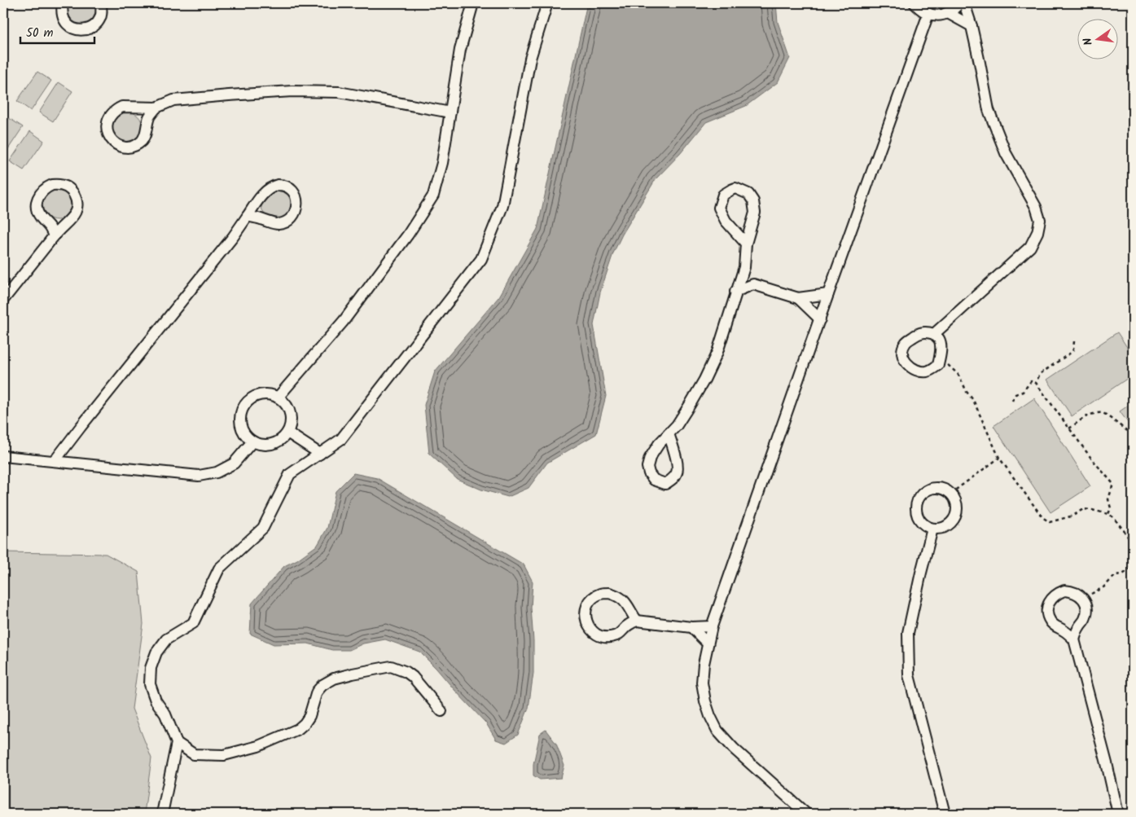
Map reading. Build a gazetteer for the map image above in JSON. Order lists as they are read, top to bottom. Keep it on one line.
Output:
{"scale_bar":"50 m","north":"left"}
